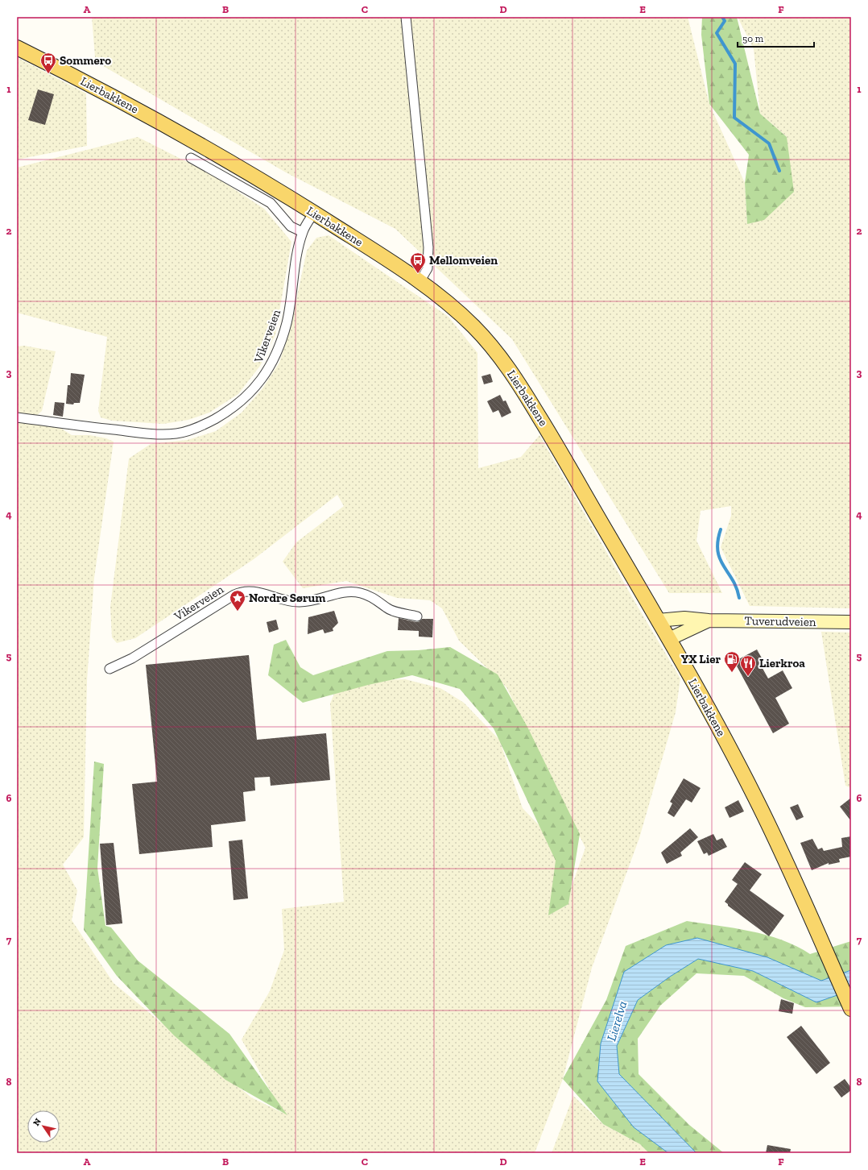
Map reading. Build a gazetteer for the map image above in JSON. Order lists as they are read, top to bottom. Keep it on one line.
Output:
{"streets":{"main road":["Lierbakkene","Tuverudveien"],"street":["Vikerveien"]},"crossings":[["Lierbakkene","Vikerveien"],["Lierbakkene","Tuverudveien"]],"water":["Lierelva"],"places":{"bus stop":["Sommero","Mellomveien"],"place":["Nordre Sørum"],"fuel station":["YX Lier"],"restaurant":["Lierkroa"]},"scale_bar":"50 m","north":"top left","grid":{"columns":["A","B","C","D","E","F"],"rows":["1","2","3","4","5","6","7","8"]}}
